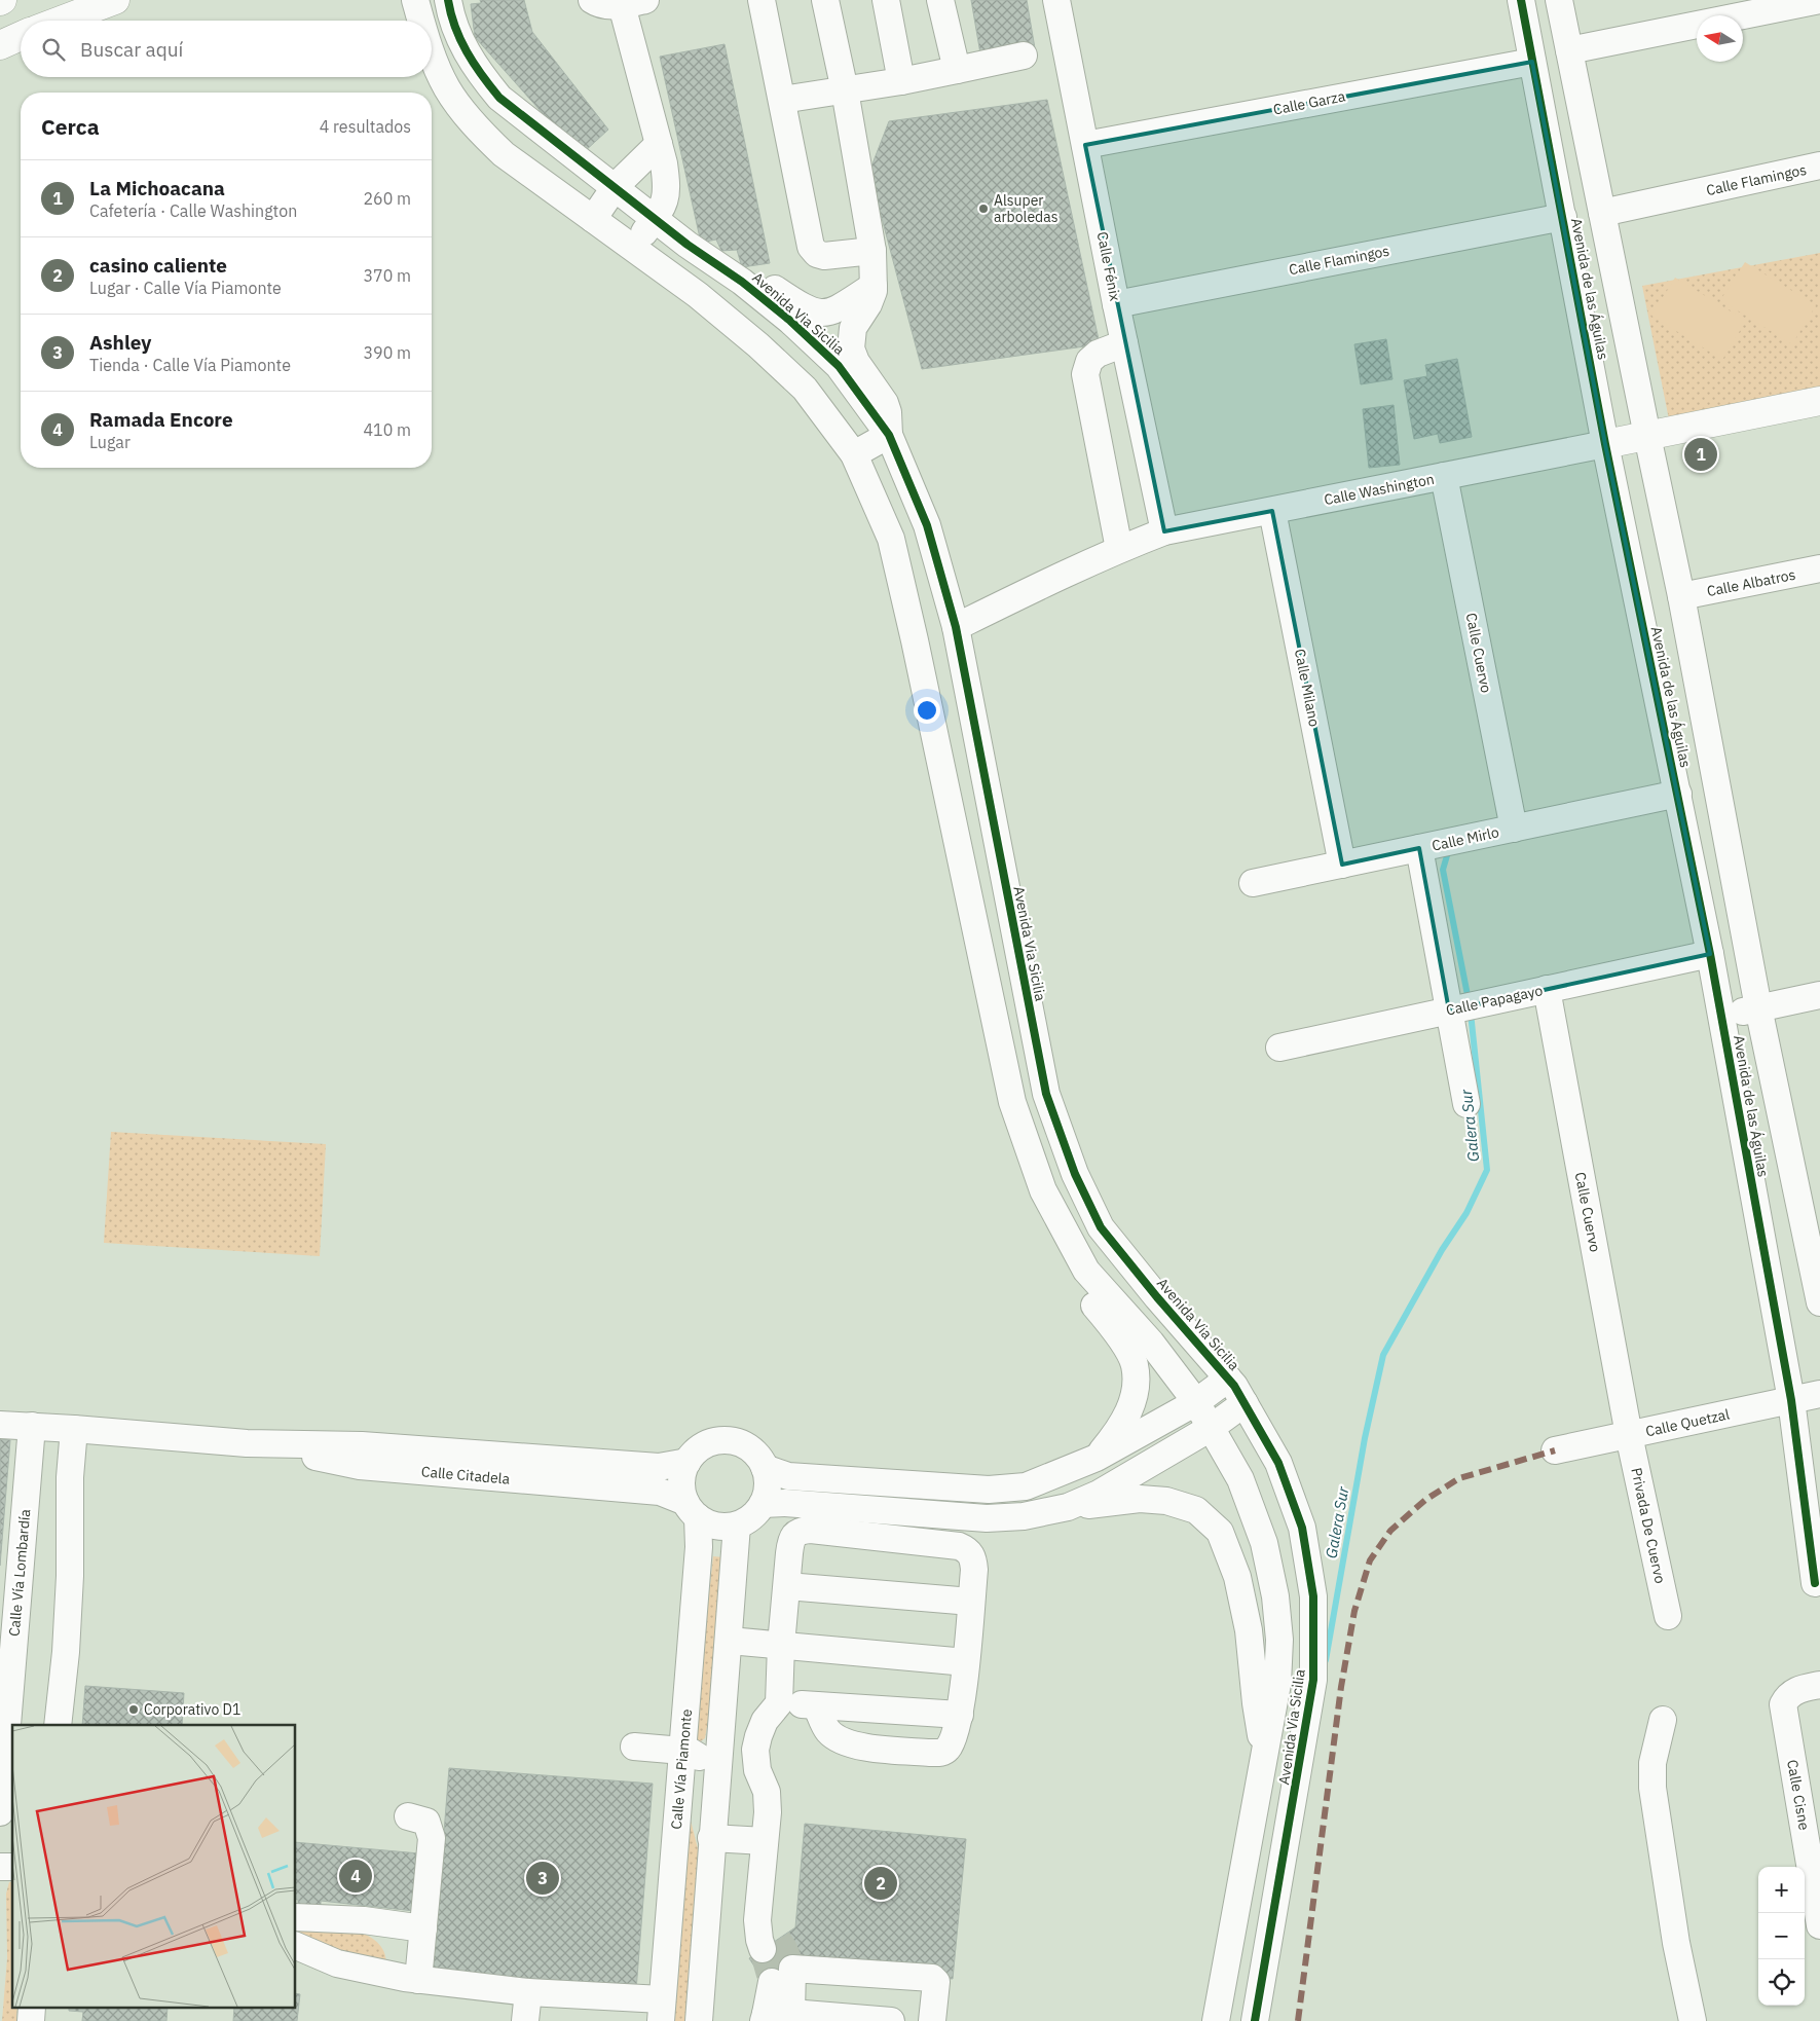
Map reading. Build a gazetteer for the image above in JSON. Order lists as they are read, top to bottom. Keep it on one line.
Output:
{"streets":{"main road":["Calle Washington"],"street":["Calle Garza","Calle Flamingos","Calle Fénix","Avenida de las Águilas","Avenida Via Sicilia","Calle Albatros","Calle Cuervo","Calle Milano","Calle Mirlo","Calle Papagayo","Calle Quetzal","Calle Citadela","Privada De Cuervo","Calle Vía Lombardía","Calle Vía Piamonte","Calle Cisne"]},"crossings":[["Calle Garza","Calle Fénix"],["Calle Garza","Avenida de las Águilas"],["Calle Flamingos","Calle Fénix"],["Calle Flamingos","Avenida de las Águilas"],["Calle Fénix","Calle Washington"],["Avenida de las Águilas","Calle Washington"],["Avenida de las Águilas","Calle Albatros"],["Avenida de las Águilas","Calle Mirlo"],["Avenida de las Águilas","Calle Papagayo"],["Avenida de las Águilas","Calle Quetzal"],["Avenida Via Sicilia","Calle Washington"],["Calle Washington","Calle Cuervo"],["Calle Washington","Calle Milano"],["Calle Cuervo","Calle Mirlo"],["Calle Cuervo","Calle Papagayo"],["Calle Cuervo","Calle Quetzal"],["Calle Cuervo","Privada De Cuervo"],["Calle Milano","Calle Mirlo"],["Calle Quetzal","Privada De Cuervo"],["Calle Citadela","Calle Vía Lombardía"],["Calle Citadela","Calle Vía Piamonte"]],"water":["Galera Sur"],"places":["Alsuper arboledas","Corporativo D1"],"north":"left","page":{"search":"Buscar aquí","heading":["Cerca","4 resultados"],"list":[{"mark":"1","name":"La Michoacana","note":"Cafetería · Calle Washington","value":"260 m"},{"mark":"2","name":"casino caliente","note":"Lugar · Calle Vía Piamonte","value":"370 m"},{"mark":"3","name":"Ashley","note":"Tienda · Calle Vía Piamonte","value":"390 m"},{"mark":"4","name":"Ramada Encore","note":"Lugar","value":"410 m"}],"pins":["1","4","3","2"],"map_buttons":["+","−"]}}
